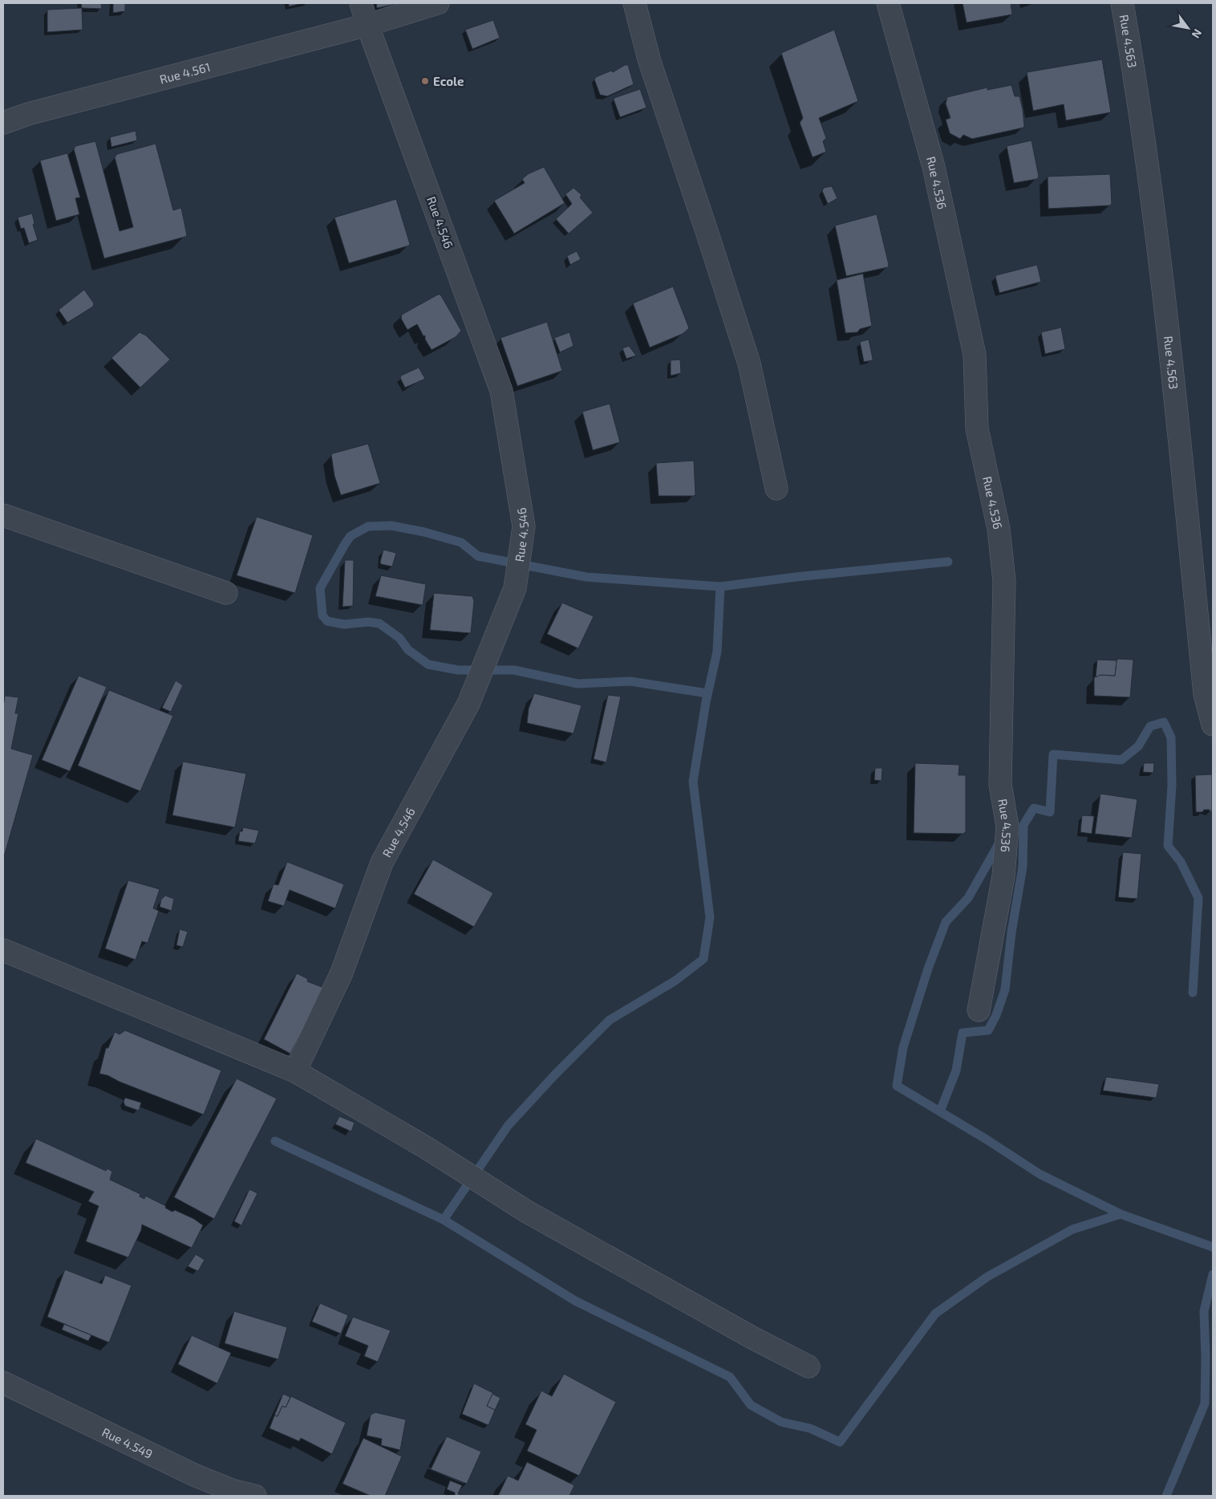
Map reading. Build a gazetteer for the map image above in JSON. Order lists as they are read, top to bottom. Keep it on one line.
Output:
{"streets":{"street":["Rue 4.563","Rue 4.561","Rue 4.536","Rue 4.546","Rue 4.549"]},"crossings":[["Rue 4.561","Rue 4.546"]],"places":["Ecole"],"north":"bottom right"}
